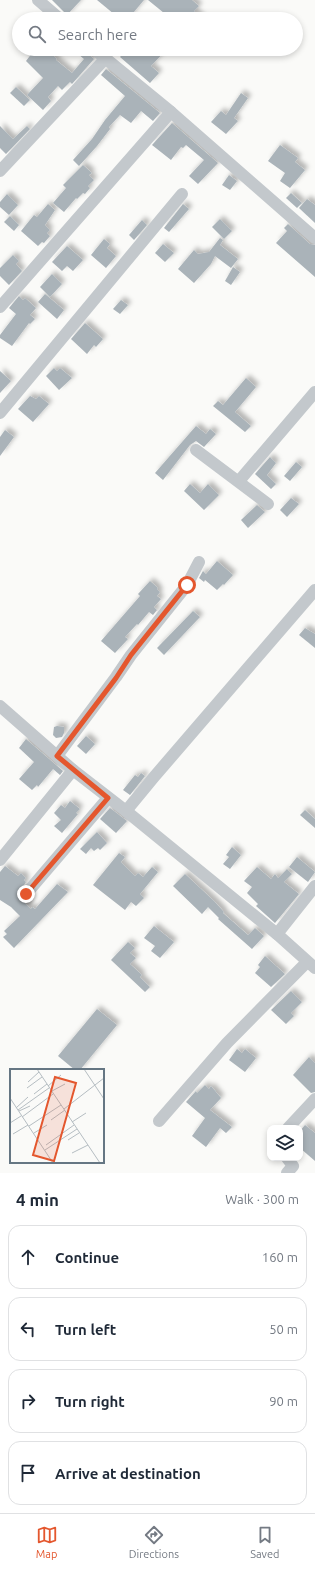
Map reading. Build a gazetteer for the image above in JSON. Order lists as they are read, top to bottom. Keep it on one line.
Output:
{"page":{"search":"Search here","heading":["4 min","Walk · 300 m"],"list":[["Continue","160 m"],["Turn left","50 m"],["Turn right","90 m"],"Arrive at destination"],"nav":["Map","Directions","Saved"]}}
